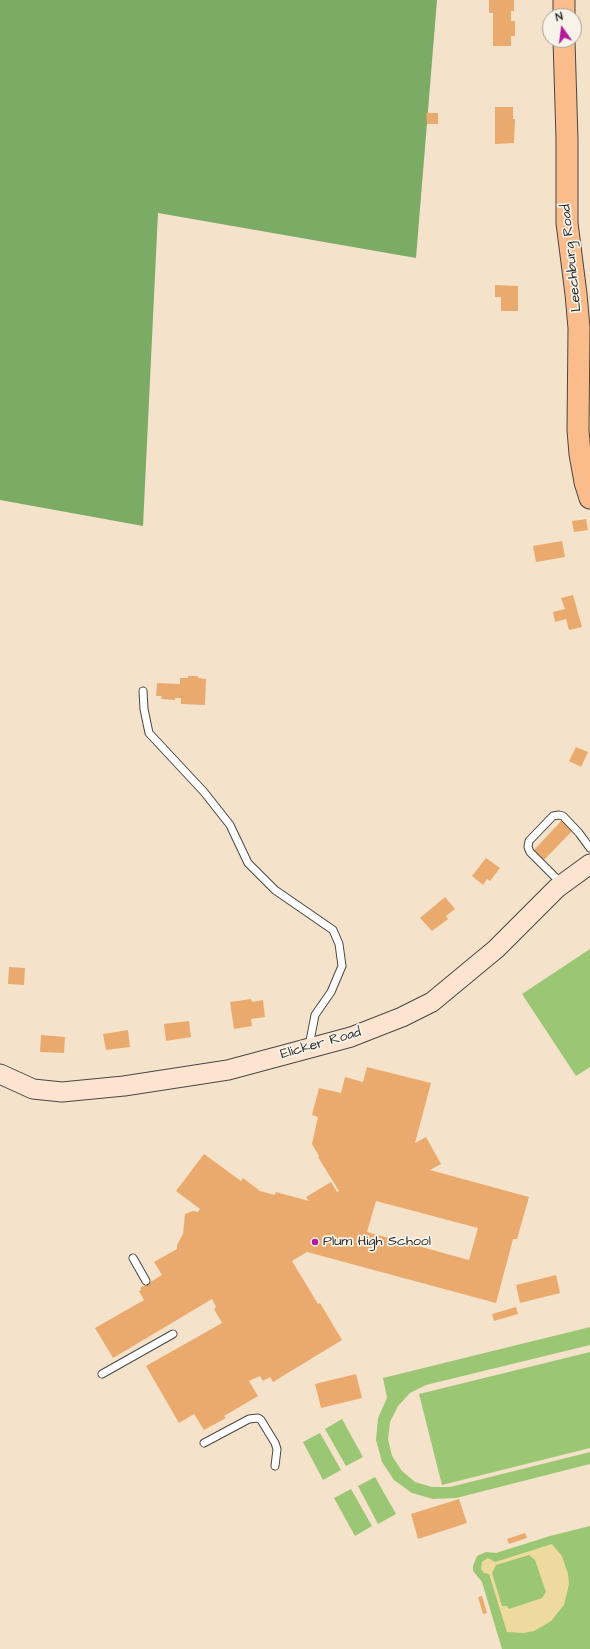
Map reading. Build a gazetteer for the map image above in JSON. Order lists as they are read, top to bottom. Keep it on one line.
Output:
{"streets":{"main road":["Leechburg Road"],"street":["Elicker Road"]},"places":["Plum High School"],"north":"top"}
